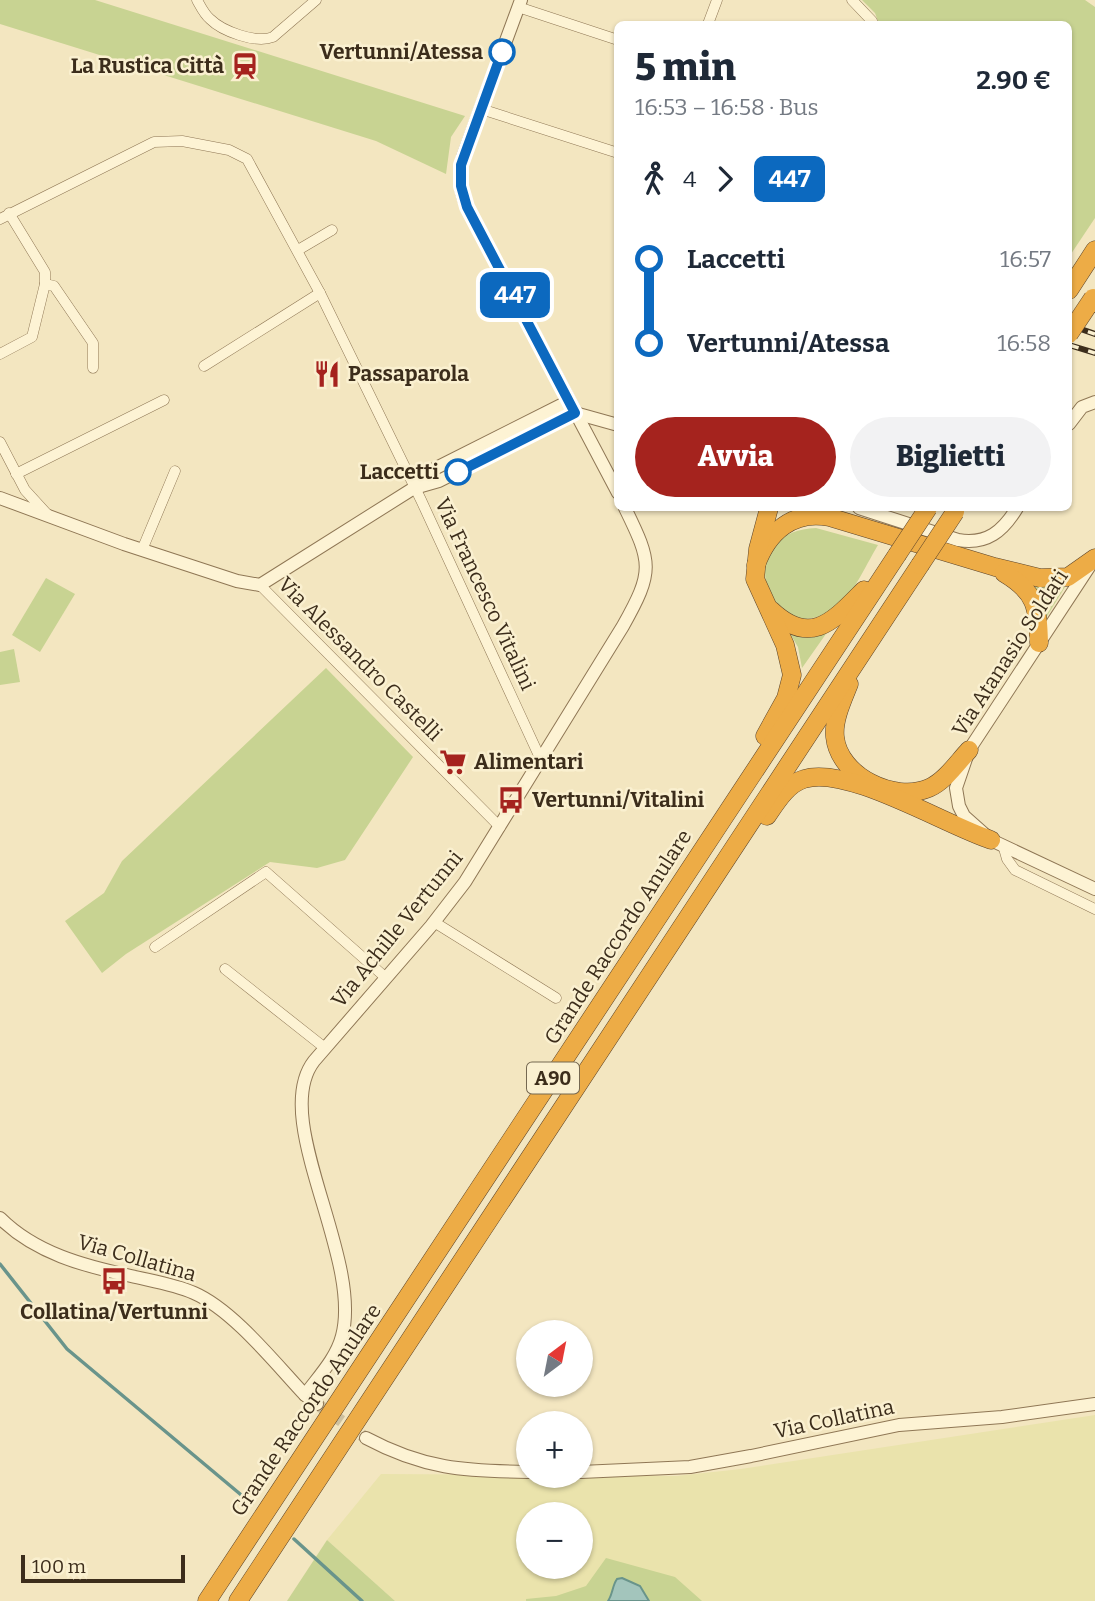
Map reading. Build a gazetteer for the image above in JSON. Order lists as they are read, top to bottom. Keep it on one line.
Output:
{"streets":{"highway":["Grande Raccordo Anulare","A90"],"street":["Via Francesco Vitalini","Via Atanasio Soldati","Via Alessandro Castelli","Via Achille Vertunni","Via Collatina"]},"crossings":[["Via Francesco Vitalini","Via Achille Vertunni"],["Via Alessandro Castelli","Via Achille Vertunni"],["Via Achille Vertunni","Via Collatina"]],"places":{"other":["Vertunni/Atessa","Laccetti"],"station":["La Rustica Città"],"restaurant":["Passaparola"],"supermarket":["Alimentari"],"bus stop":["Vertunni/Vitalini","Collatina/Vertunni"]},"lines":["bus line 447"],"scale_bar":"100 m","north":"top right","page":{"on_map":"447","heading":["5 min","16:53 – 16:58 · Bus","2.90 €"],"legs":["4","447"],"list":[{"name":"Laccetti","value":"16:57"},{"name":"Vertunni/Atessa","value":"16:58"}],"buttons":["Avvia","Biglietti"],"map_buttons":["+","−"],"scale":"100 m"}}
